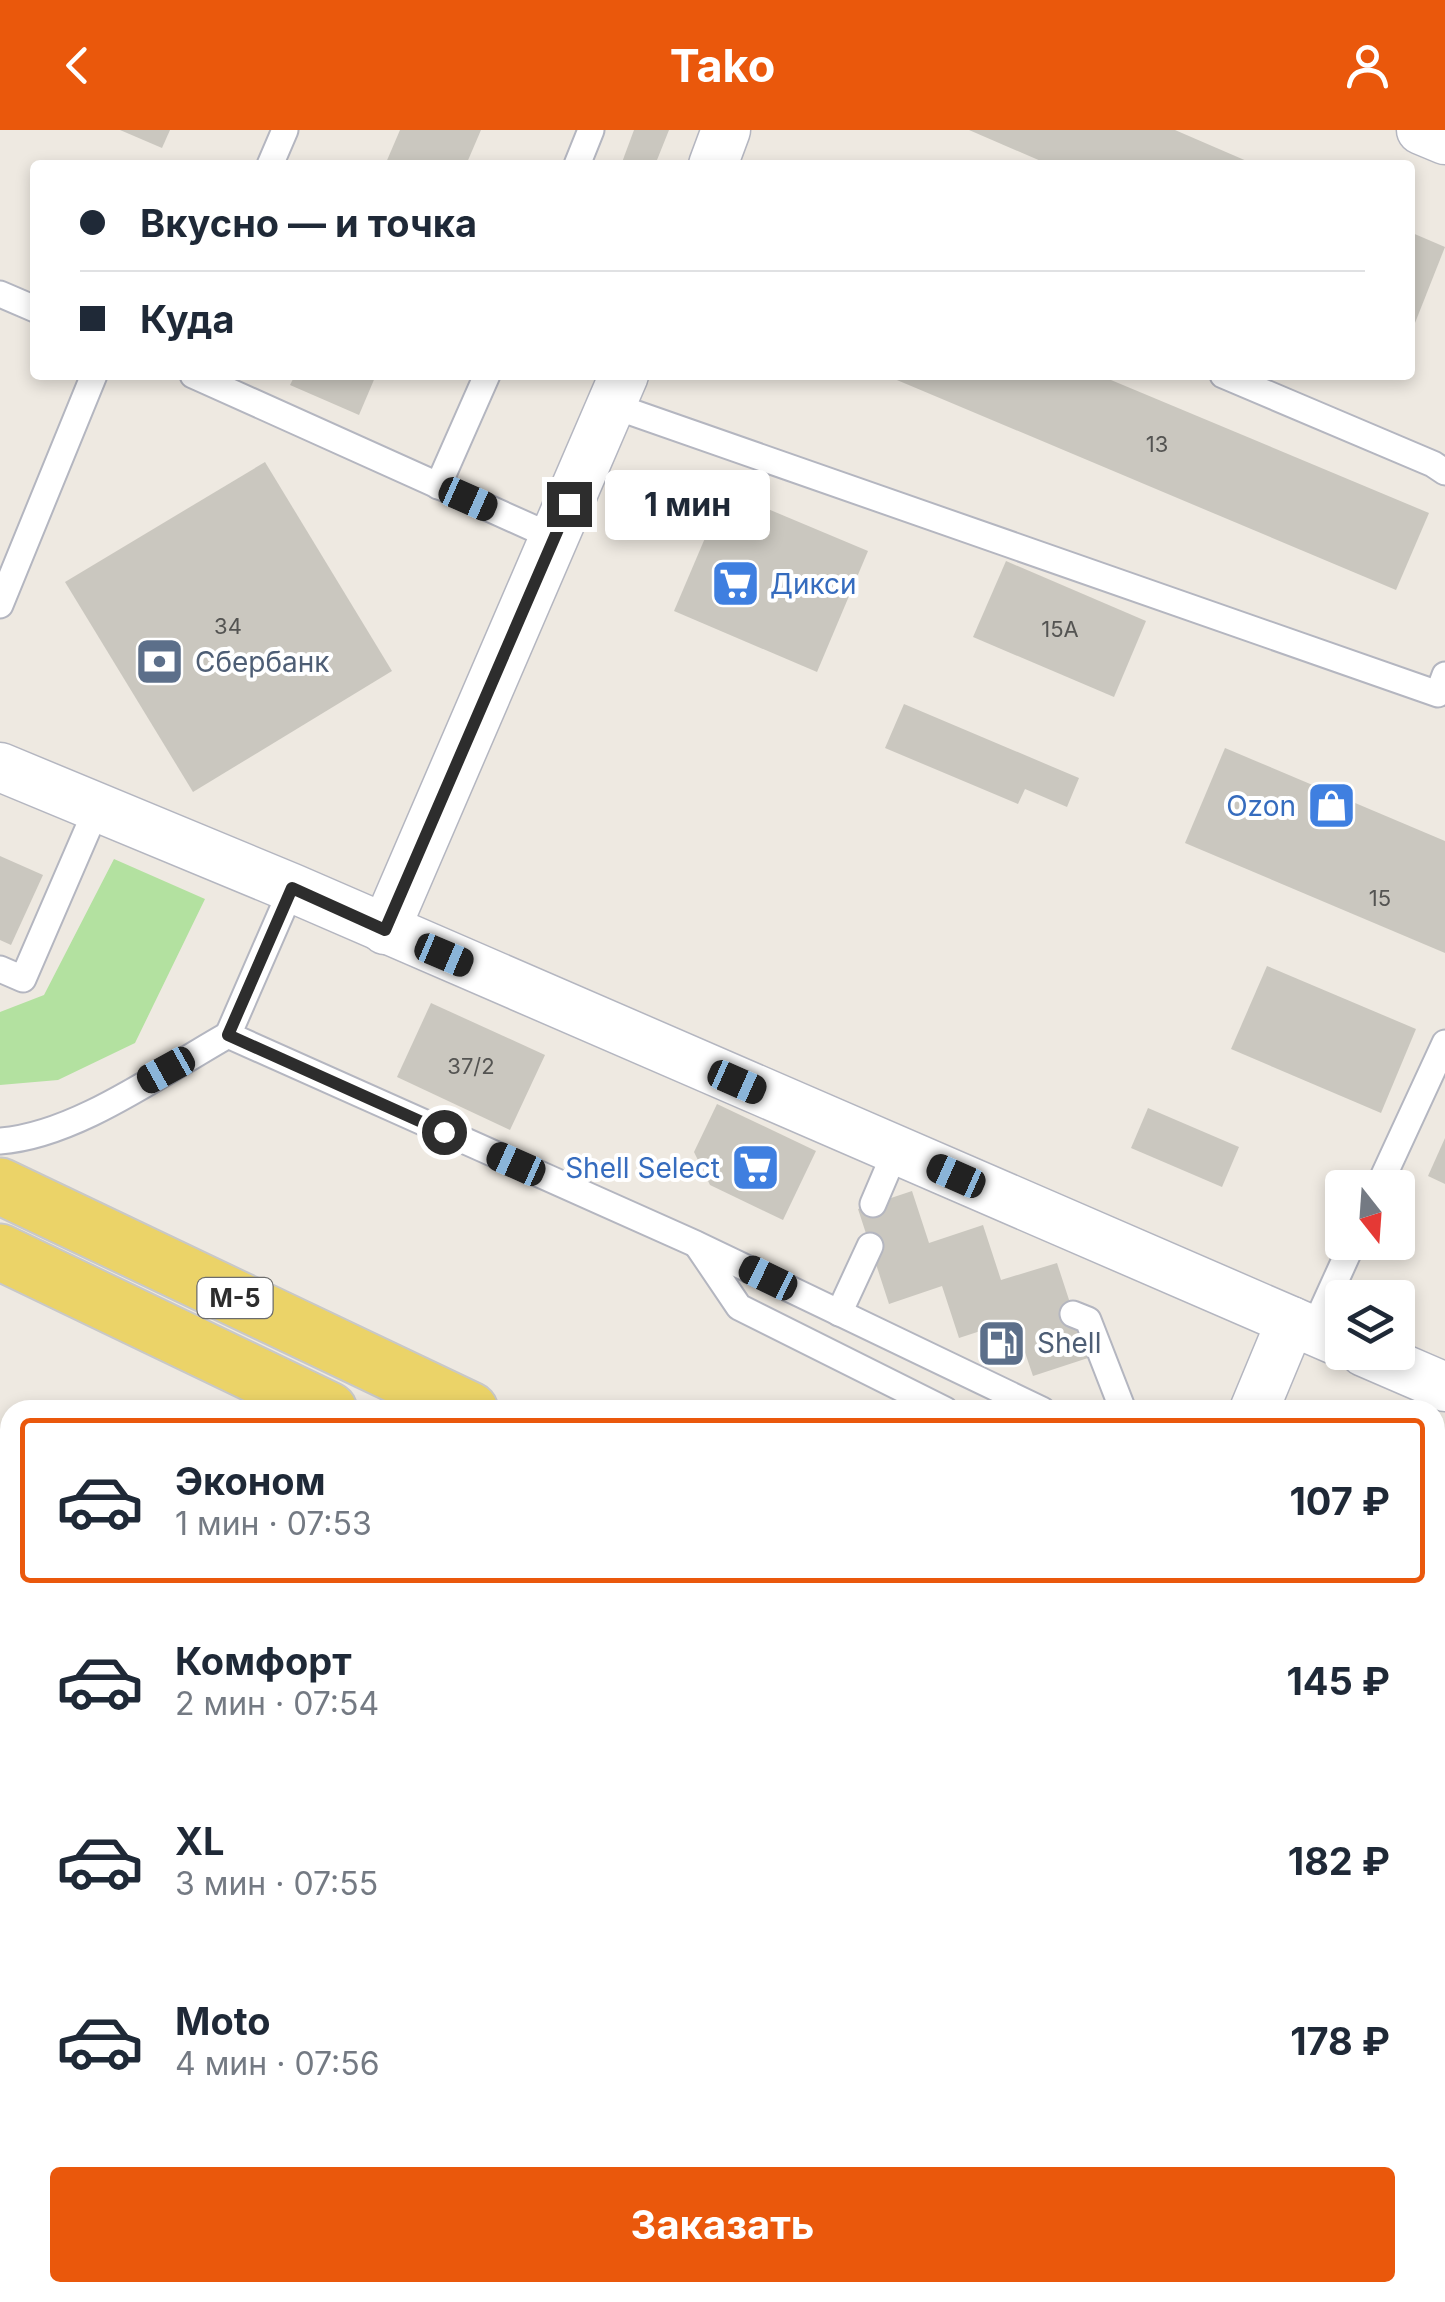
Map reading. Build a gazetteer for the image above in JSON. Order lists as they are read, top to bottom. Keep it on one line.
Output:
{"streets":{"main road":["М-5"]},"places":{"supermarket":["Дикси","Shell Select"],"bank":["Сбербанк"],"shop":["Ozon"],"fuel station":["Shell"]},"house_numbers":["13","34","15А","15","37/2"],"north":"bottom","page":{"header":"Tako","banner":["Вкусно — и точка","Куда"],"bubble":"1 мин","list":[{"name":"Эконом","note":"1 мин · 07:53","value":"107 ₽"},{"name":"Комфорт","note":"2 мин · 07:54","value":"145 ₽"},{"name":"XL","note":"3 мин · 07:55","value":"182 ₽"},{"name":"Moto","note":"4 мин · 07:56","value":"178 ₽"}],"buttons":"Заказать"}}
